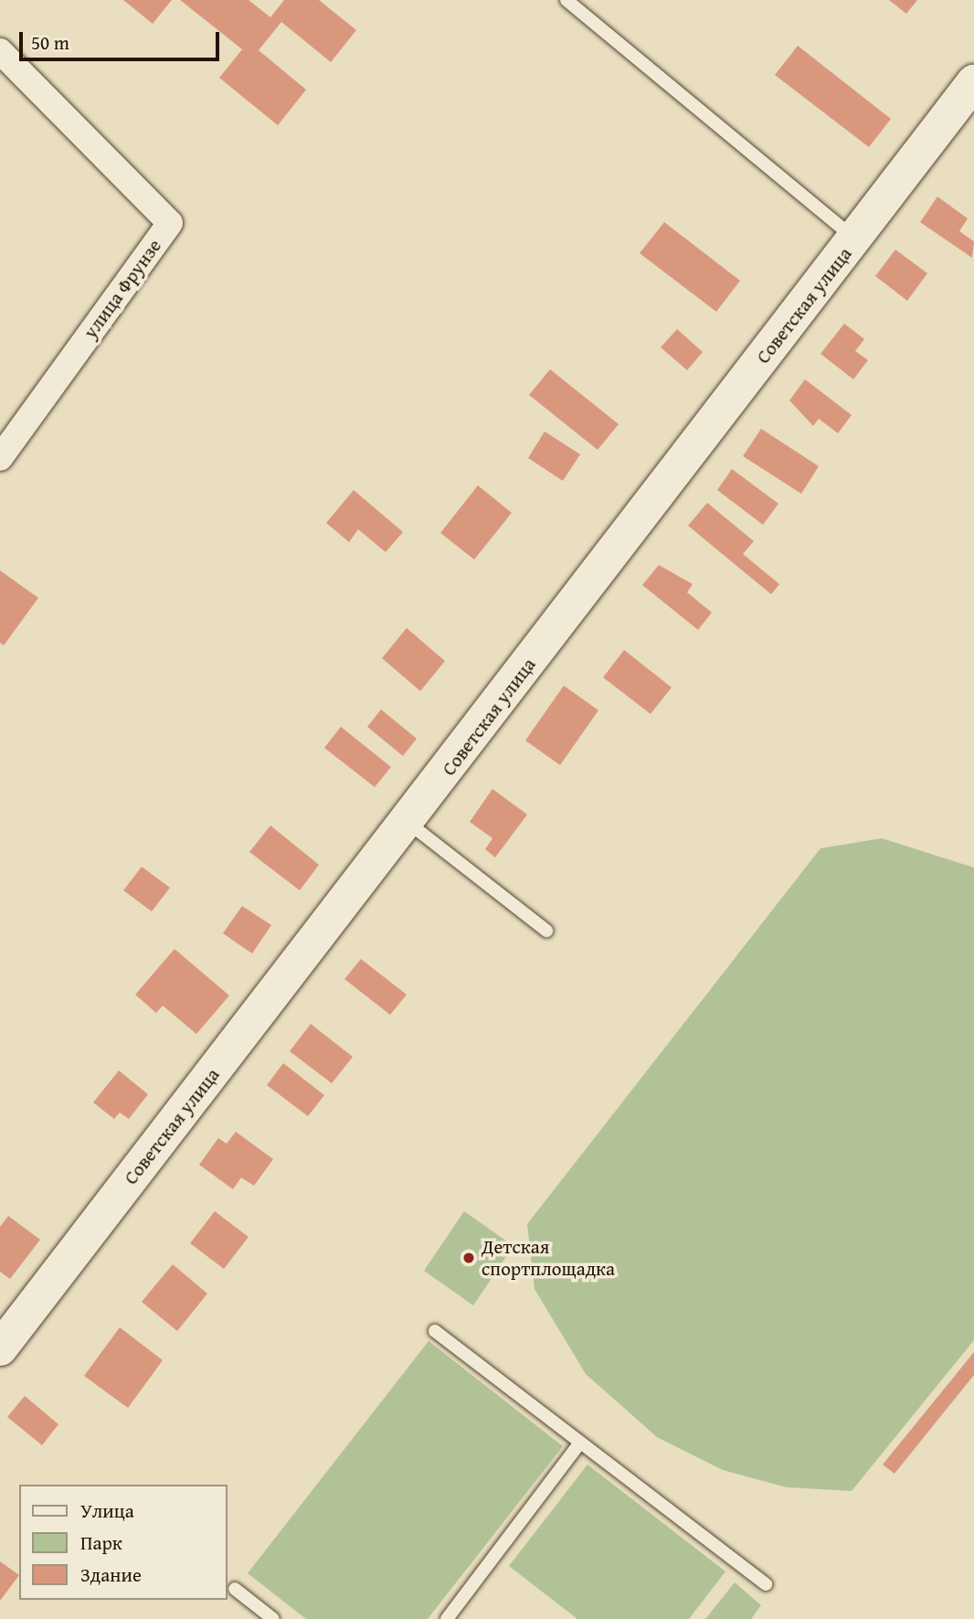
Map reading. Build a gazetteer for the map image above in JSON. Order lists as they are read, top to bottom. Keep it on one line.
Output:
{"streets":{"main road":["Советская улица"],"street":["улица Фрунзе"]},"places":["Детская спортплощадка"],"legend":["Улица","Парк","Здание"],"scale_bar":"50 m"}
